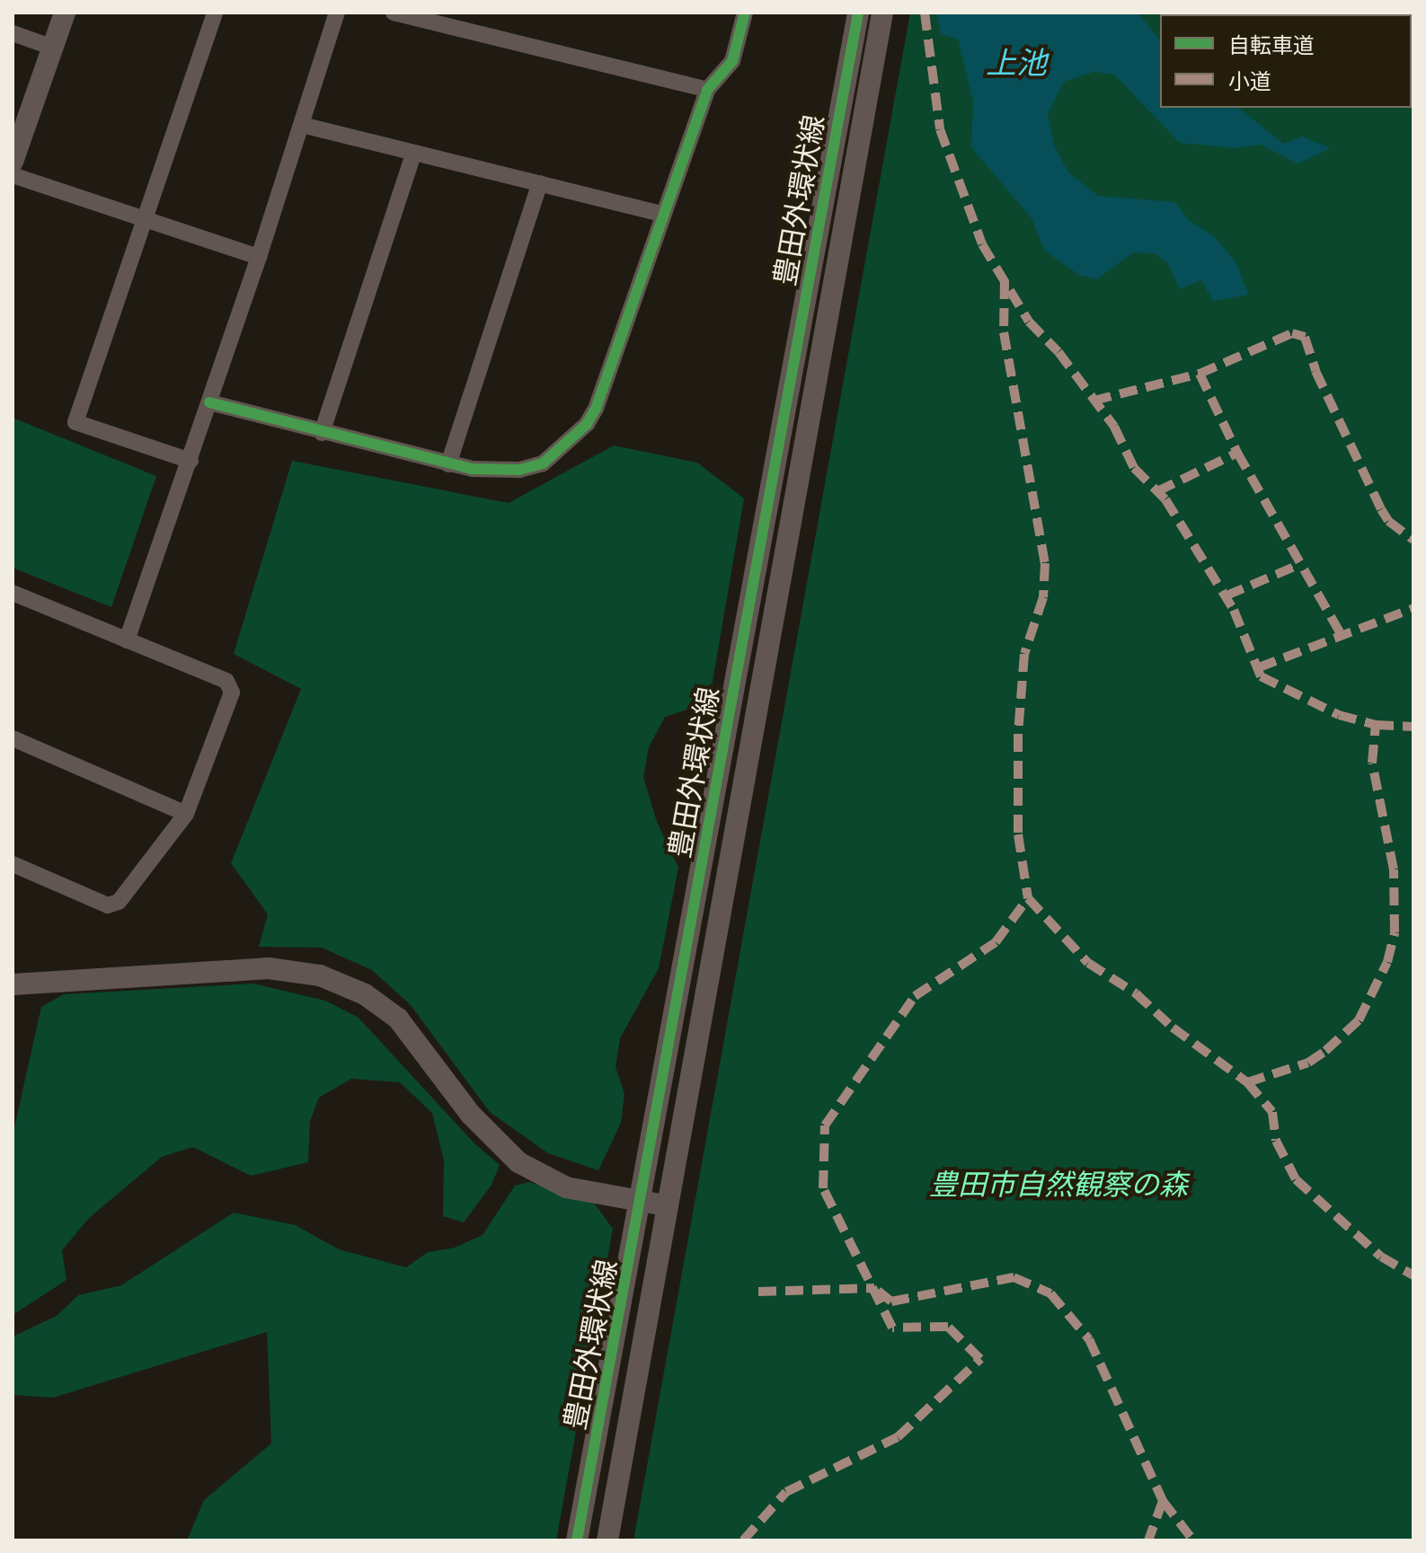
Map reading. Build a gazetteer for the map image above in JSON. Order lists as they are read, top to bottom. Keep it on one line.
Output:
{"streets":{"street":["豊田外環状線"]},"water":["上池"],"parks":["豊田市自然観察の森"],"legend":["自転車道","小道"]}
